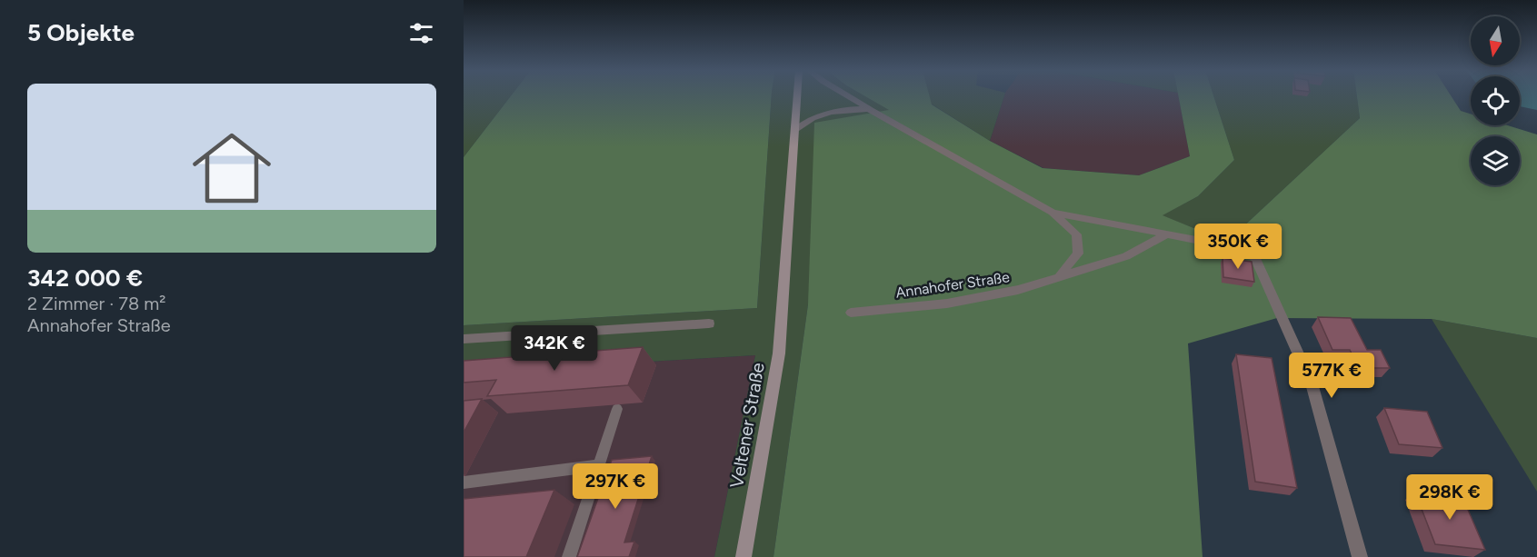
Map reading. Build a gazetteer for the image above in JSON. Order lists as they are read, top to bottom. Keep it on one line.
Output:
{"streets":{"main road":["Veltener Straße"],"street":["Annahofer Straße"]},"north":"bottom","page":{"heading":"5 Objekte","list":[{"name":"342 000 €","note":"2 Zimmer · 78 m² · Annahofer Straße"}],"price":["350K €","342K €","577K €","297K €","298K €"]}}
